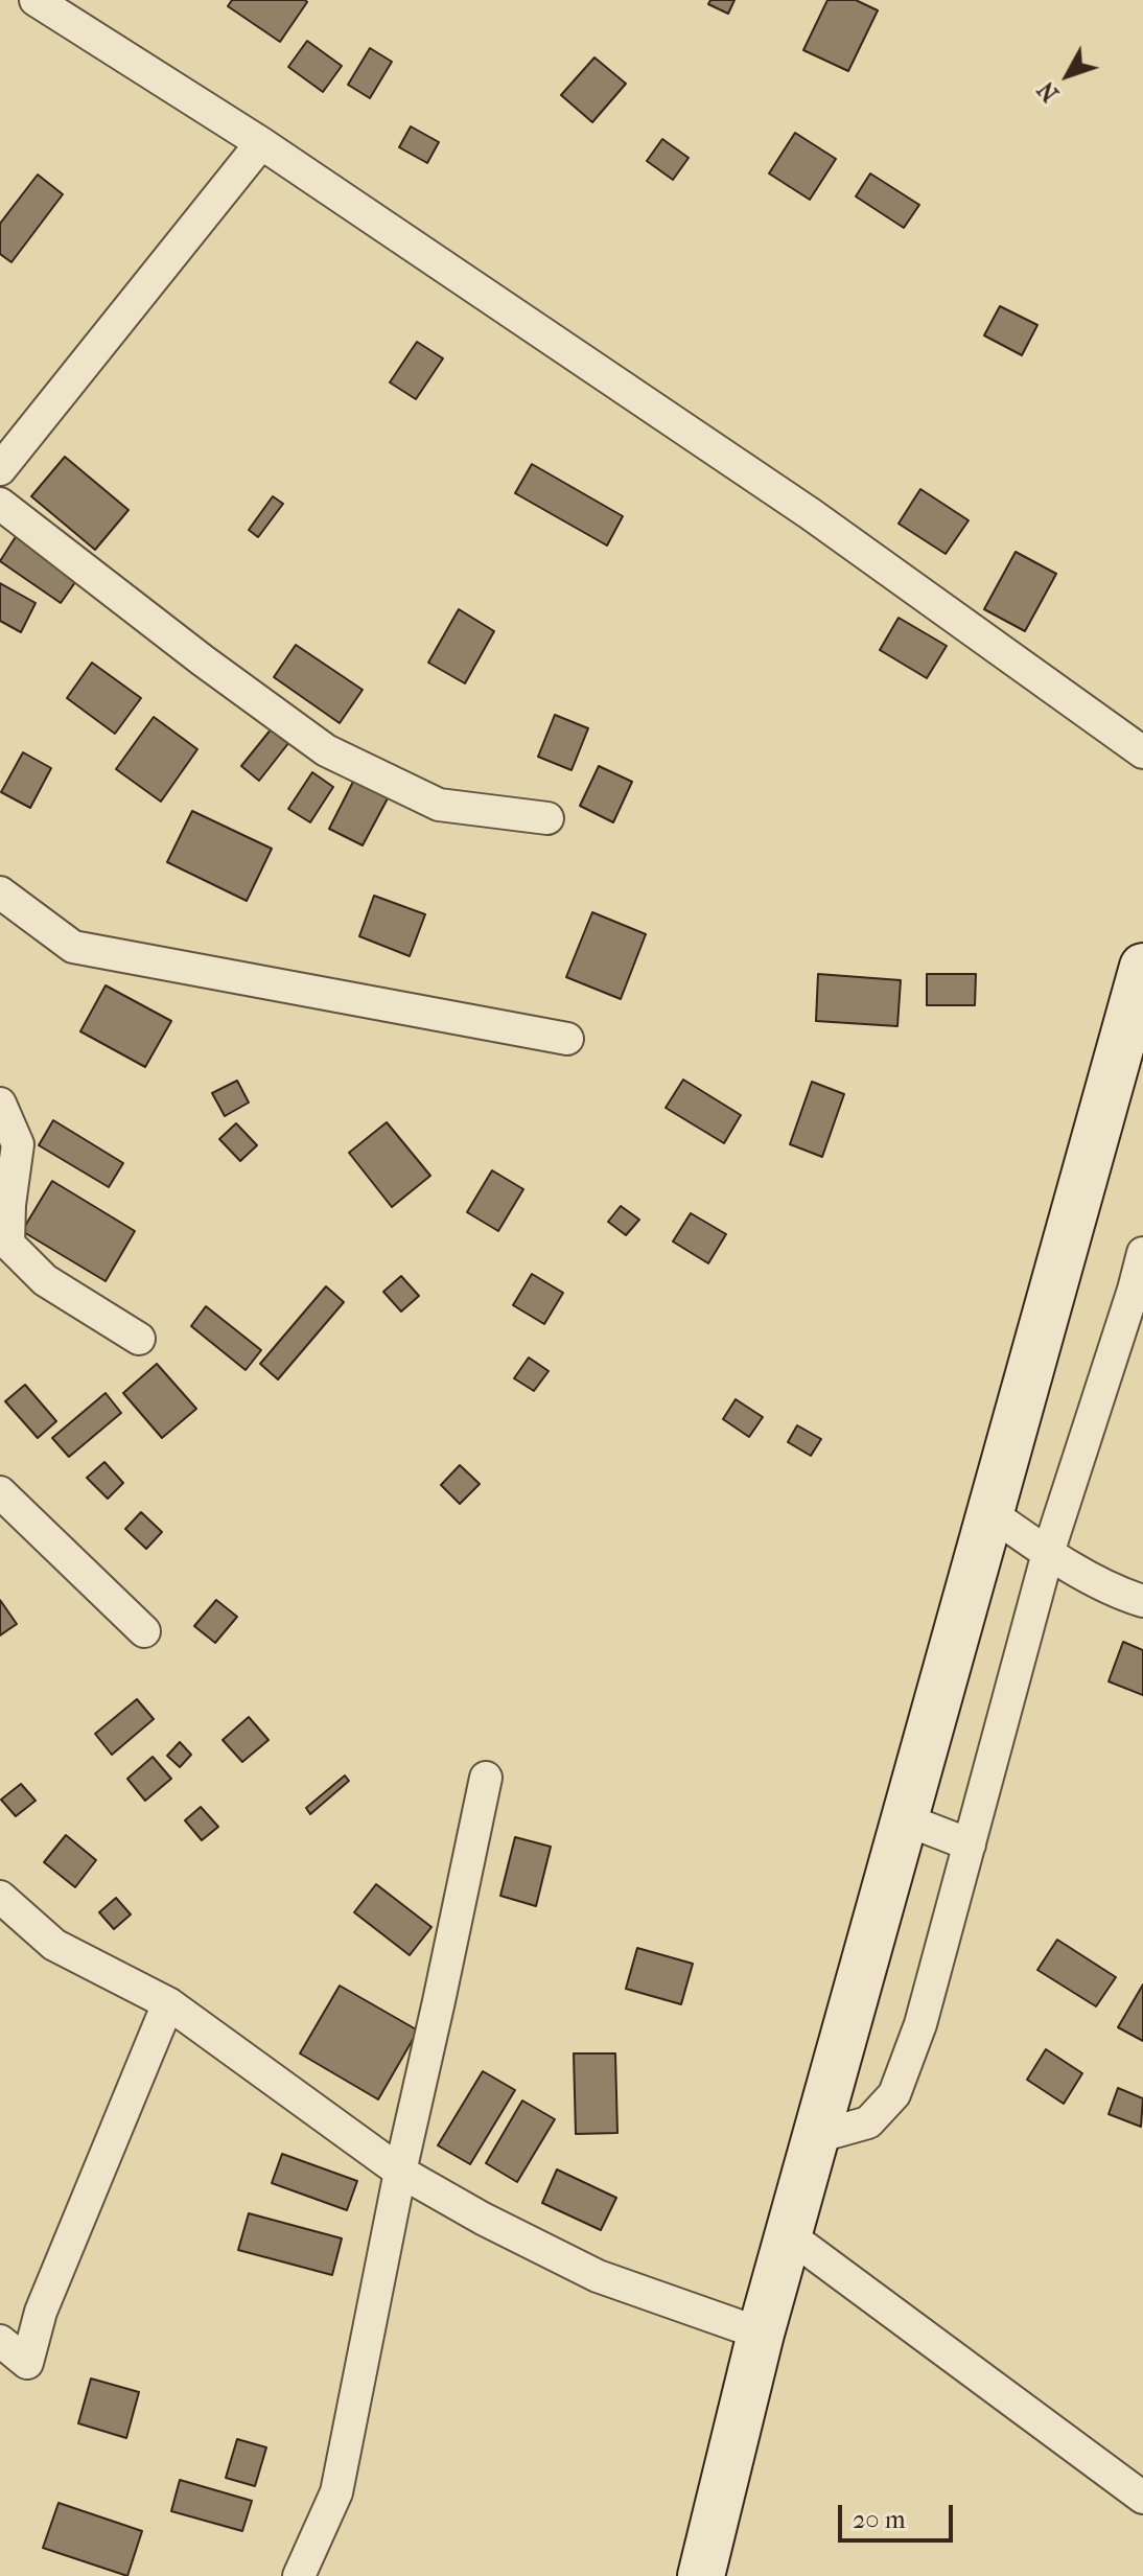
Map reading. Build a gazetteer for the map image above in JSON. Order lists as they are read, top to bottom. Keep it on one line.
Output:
{"scale_bar":"20 m","north":"bottom left"}
